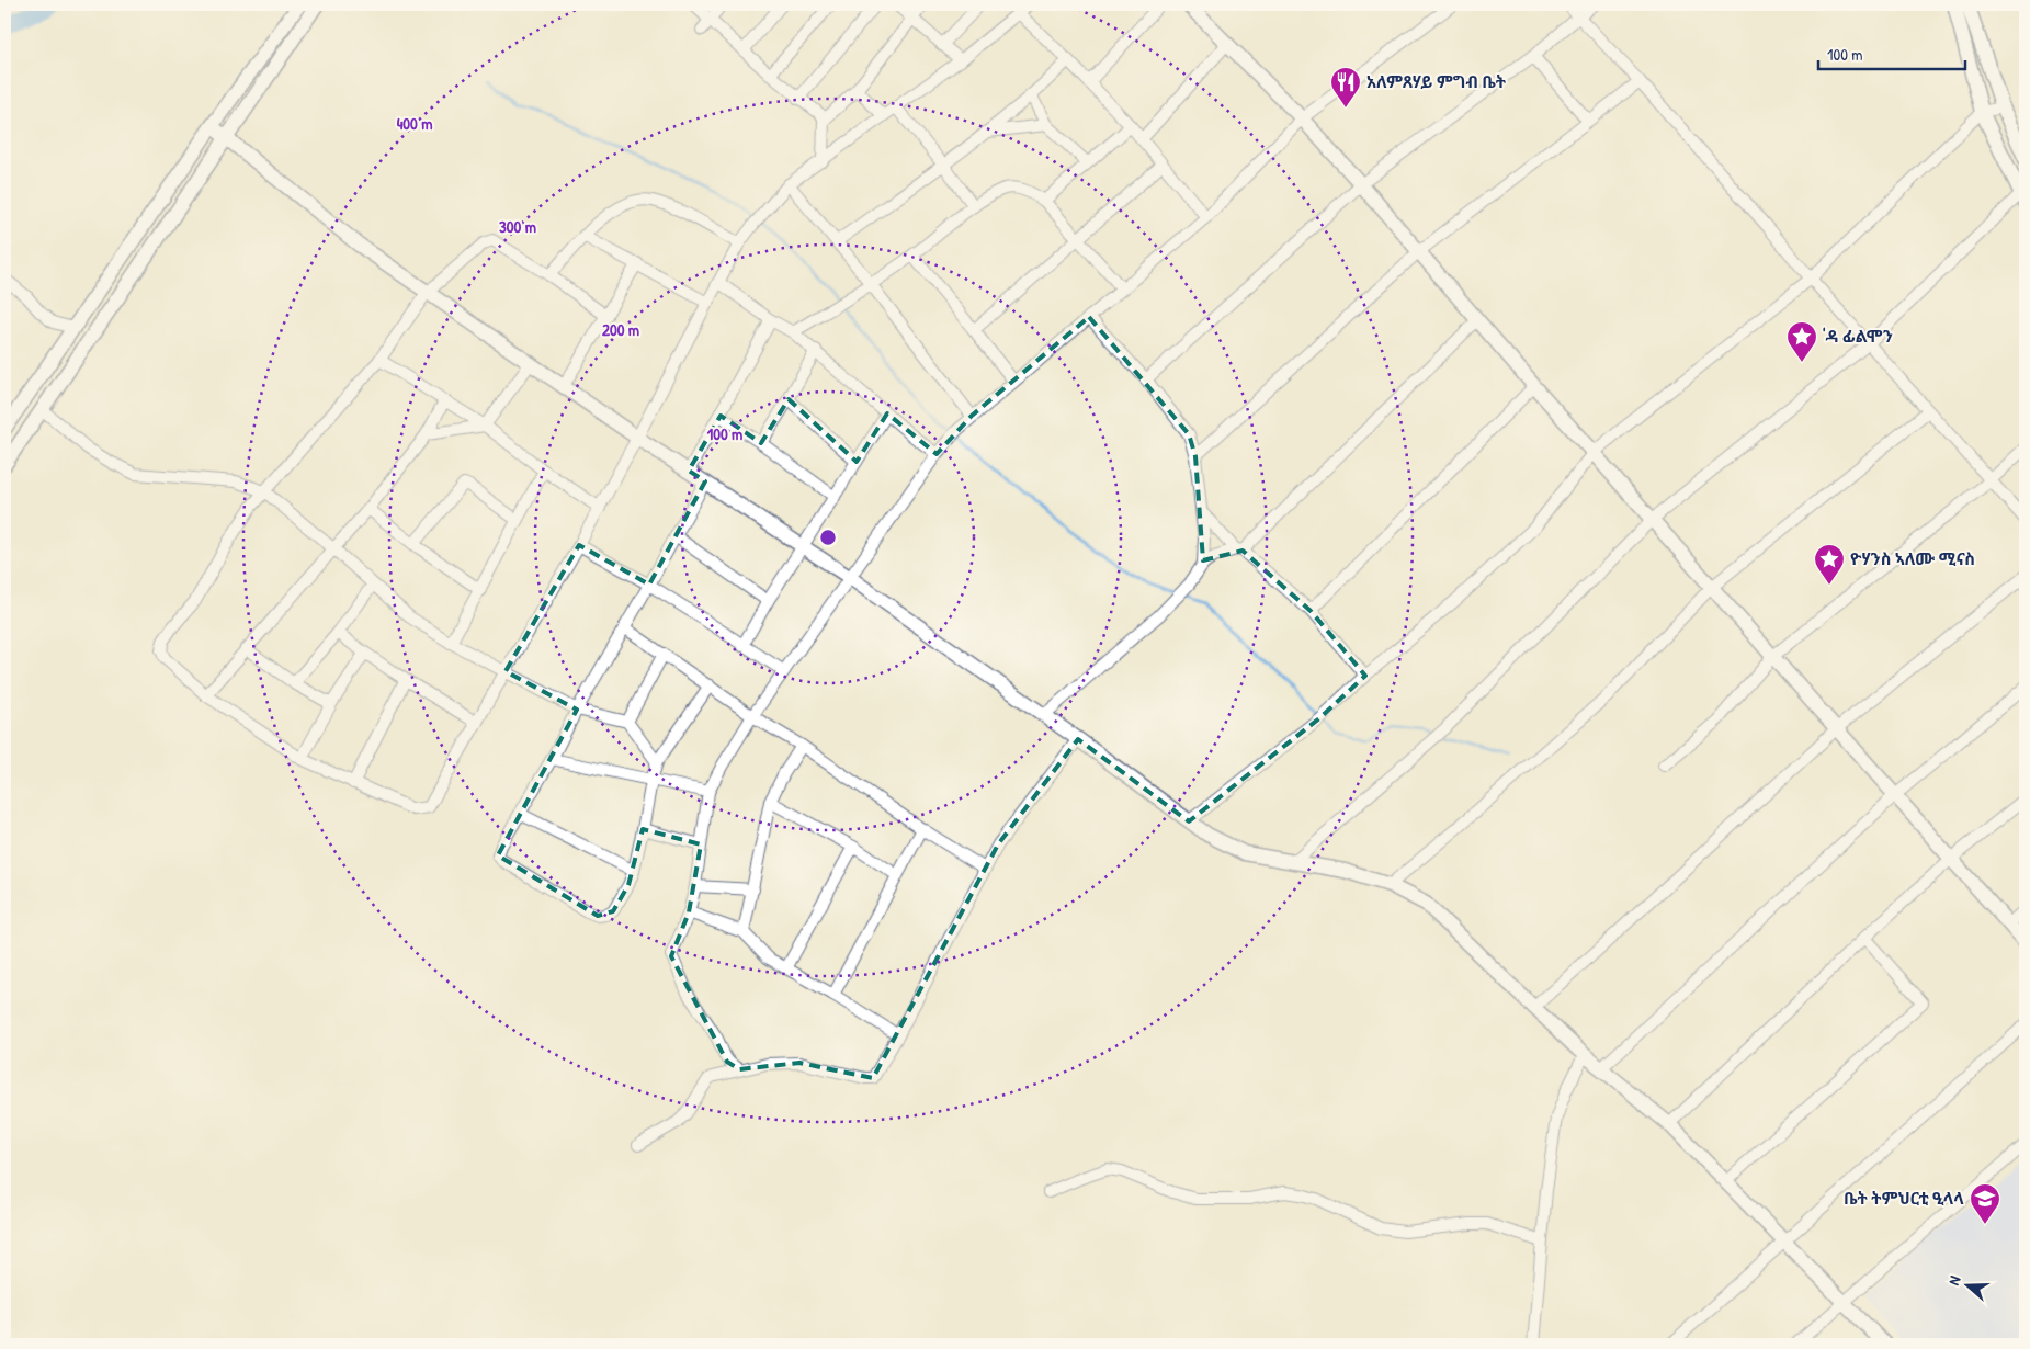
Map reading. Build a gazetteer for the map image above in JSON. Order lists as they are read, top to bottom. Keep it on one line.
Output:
{"places":{"restaurant":["አለምጸሃይ ምግብ ቤት"],"place":["'ዳ ፊልሞን","ዮሃንስ ኣለሙ ሚናስ"],"school or university":["ቤት ትምህርቲ ዒላላ"]},"scale_bar":"100 m","north":"left","rings":["400 m","300 m","200 m","100 m"]}
